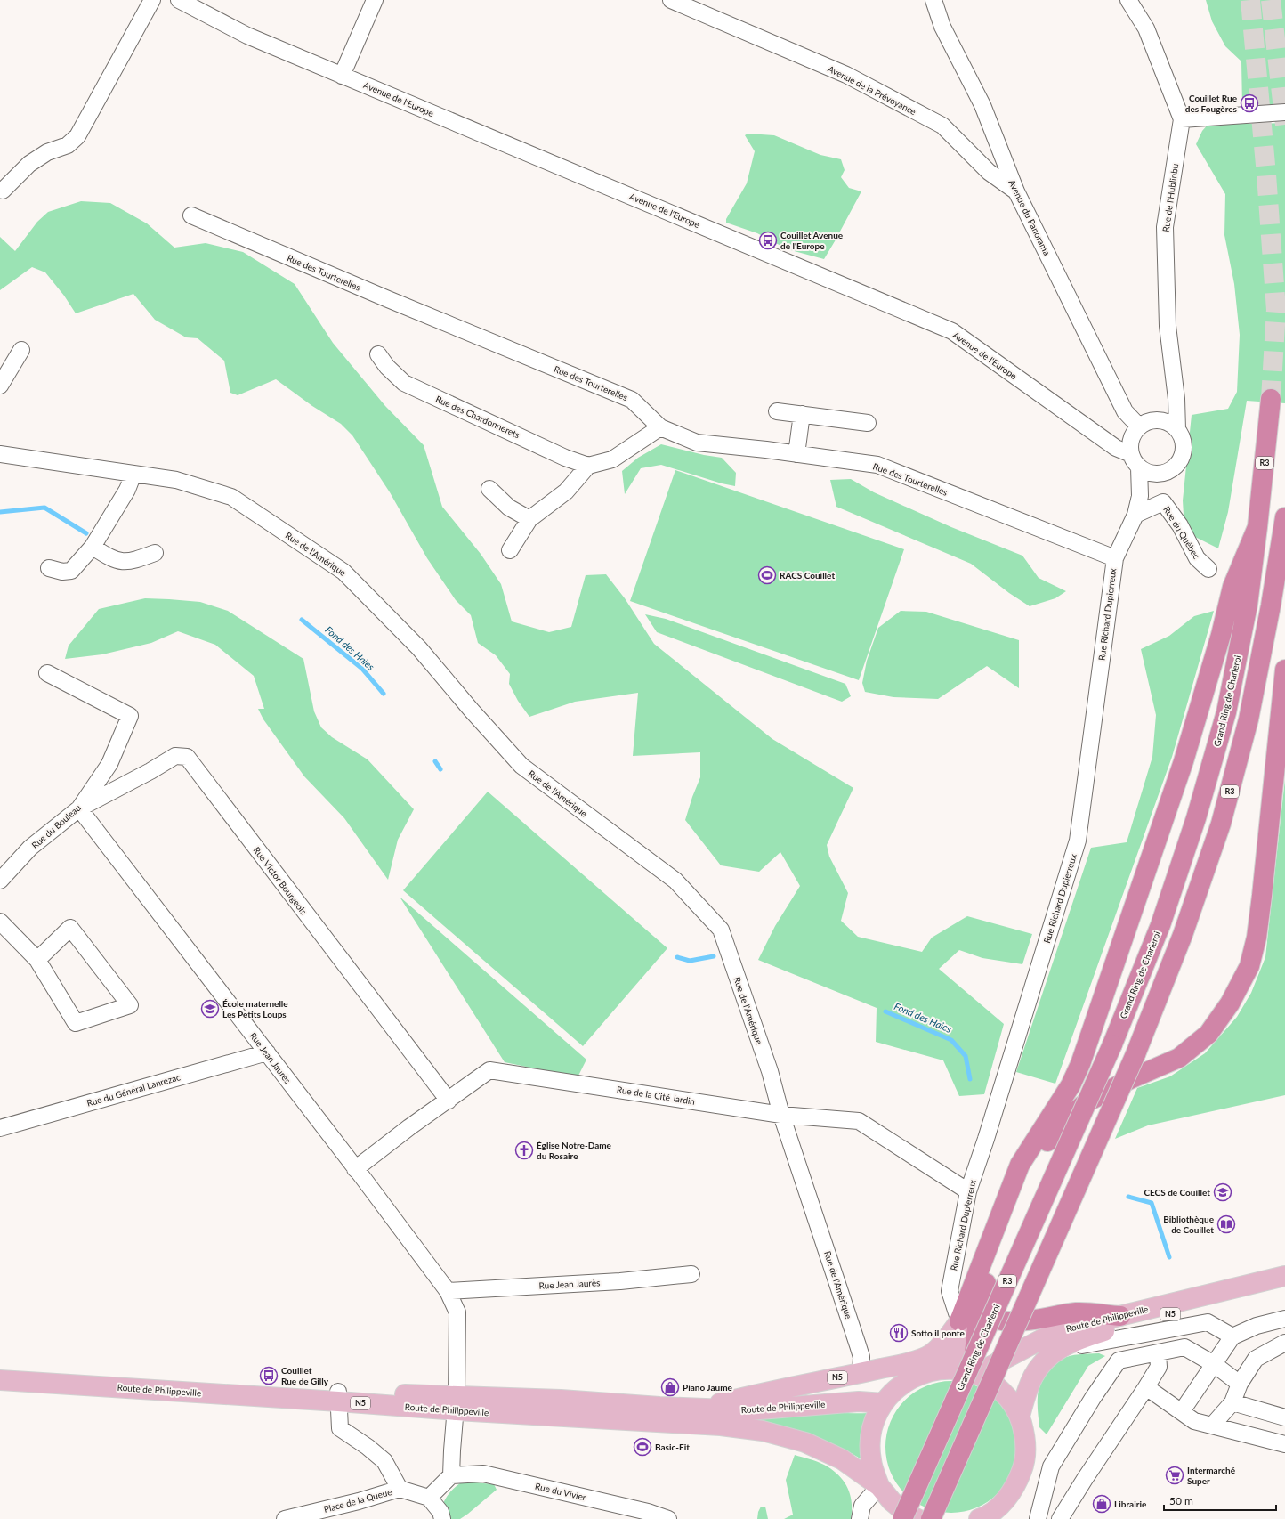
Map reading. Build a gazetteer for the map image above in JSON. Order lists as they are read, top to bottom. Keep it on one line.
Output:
{"streets":{"highway":["R3","Grand Ring de Charleroi"],"main road":["N5","Route de Philippeville"],"street":["Avenue de la Prévoyance","Avenue de l'Europe","Rue de l'Hublinbu","Avenue du Panorama","Rue des Tourterelles","Rue des Chardonnerets","Rue du Québec","Rue de l'Amérique","Rue Richard Dupierreux","Rue du Bouleau","Rue Victor Bourgeois","Rue Jean Jaurès","Rue du Général Lanrezac","Rue de la Cité Jardin","Rue du Vivier","Place de la Queue"]},"crossings":[["Avenue de la Prévoyance","Avenue du Panorama"],["Avenue de l'Europe","Rue de l'Hublinbu"],["Avenue de l'Europe","Avenue du Panorama"],["Avenue de l'Europe","Rue Richard Dupierreux"],["Rue de l'Hublinbu","Avenue du Panorama"],["Rue de l'Hublinbu","Rue Richard Dupierreux"],["Avenue du Panorama","Rue Richard Dupierreux"],["Rue des Tourterelles","Rue Richard Dupierreux"],["Rue du Québec","Rue Richard Dupierreux"],["Rue de l'Amérique","Rue de la Cité Jardin"],["Rue de l'Amérique","N5"],["Rue Richard Dupierreux","Rue de la Cité Jardin"],["Rue Richard Dupierreux","N5"],["Grand Ring de Charleroi","Route de Philippeville"],["Rue du Bouleau","Rue Victor Bourgeois"],["Rue du Bouleau","Rue Jean Jaurès"],["Rue Victor Bourgeois","Rue Jean Jaurès"],["Rue Victor Bourgeois","Rue de la Cité Jardin"],["Rue Jean Jaurès","Rue du Général Lanrezac"],["Rue Jean Jaurès","Rue de la Cité Jardin"],["Rue Jean Jaurès","Route de Philippeville"],["N5","Route de Philippeville"],["Route de Philippeville","Place de la Queue"]],"water":["Fond des Haies"],"places":{"bus stop":["Couillet Rue des Fougères","Couillet Avenue de l'Europe","Couillet Rue de Gilly"],"sports":["RACS Couillet","Basic-Fit"],"school or university":["École maternelle Les Petits Loups","CECS de Couillet"],"church":["Église Notre-Dame du Rosaire"],"library":["Bibliothèque de Couillet"],"restaurant":["Sotto il ponte"],"shop":["Piano Jaume","Librairie"],"supermarket":["Intermarché Super"]},"scale_bar":"50 m"}
